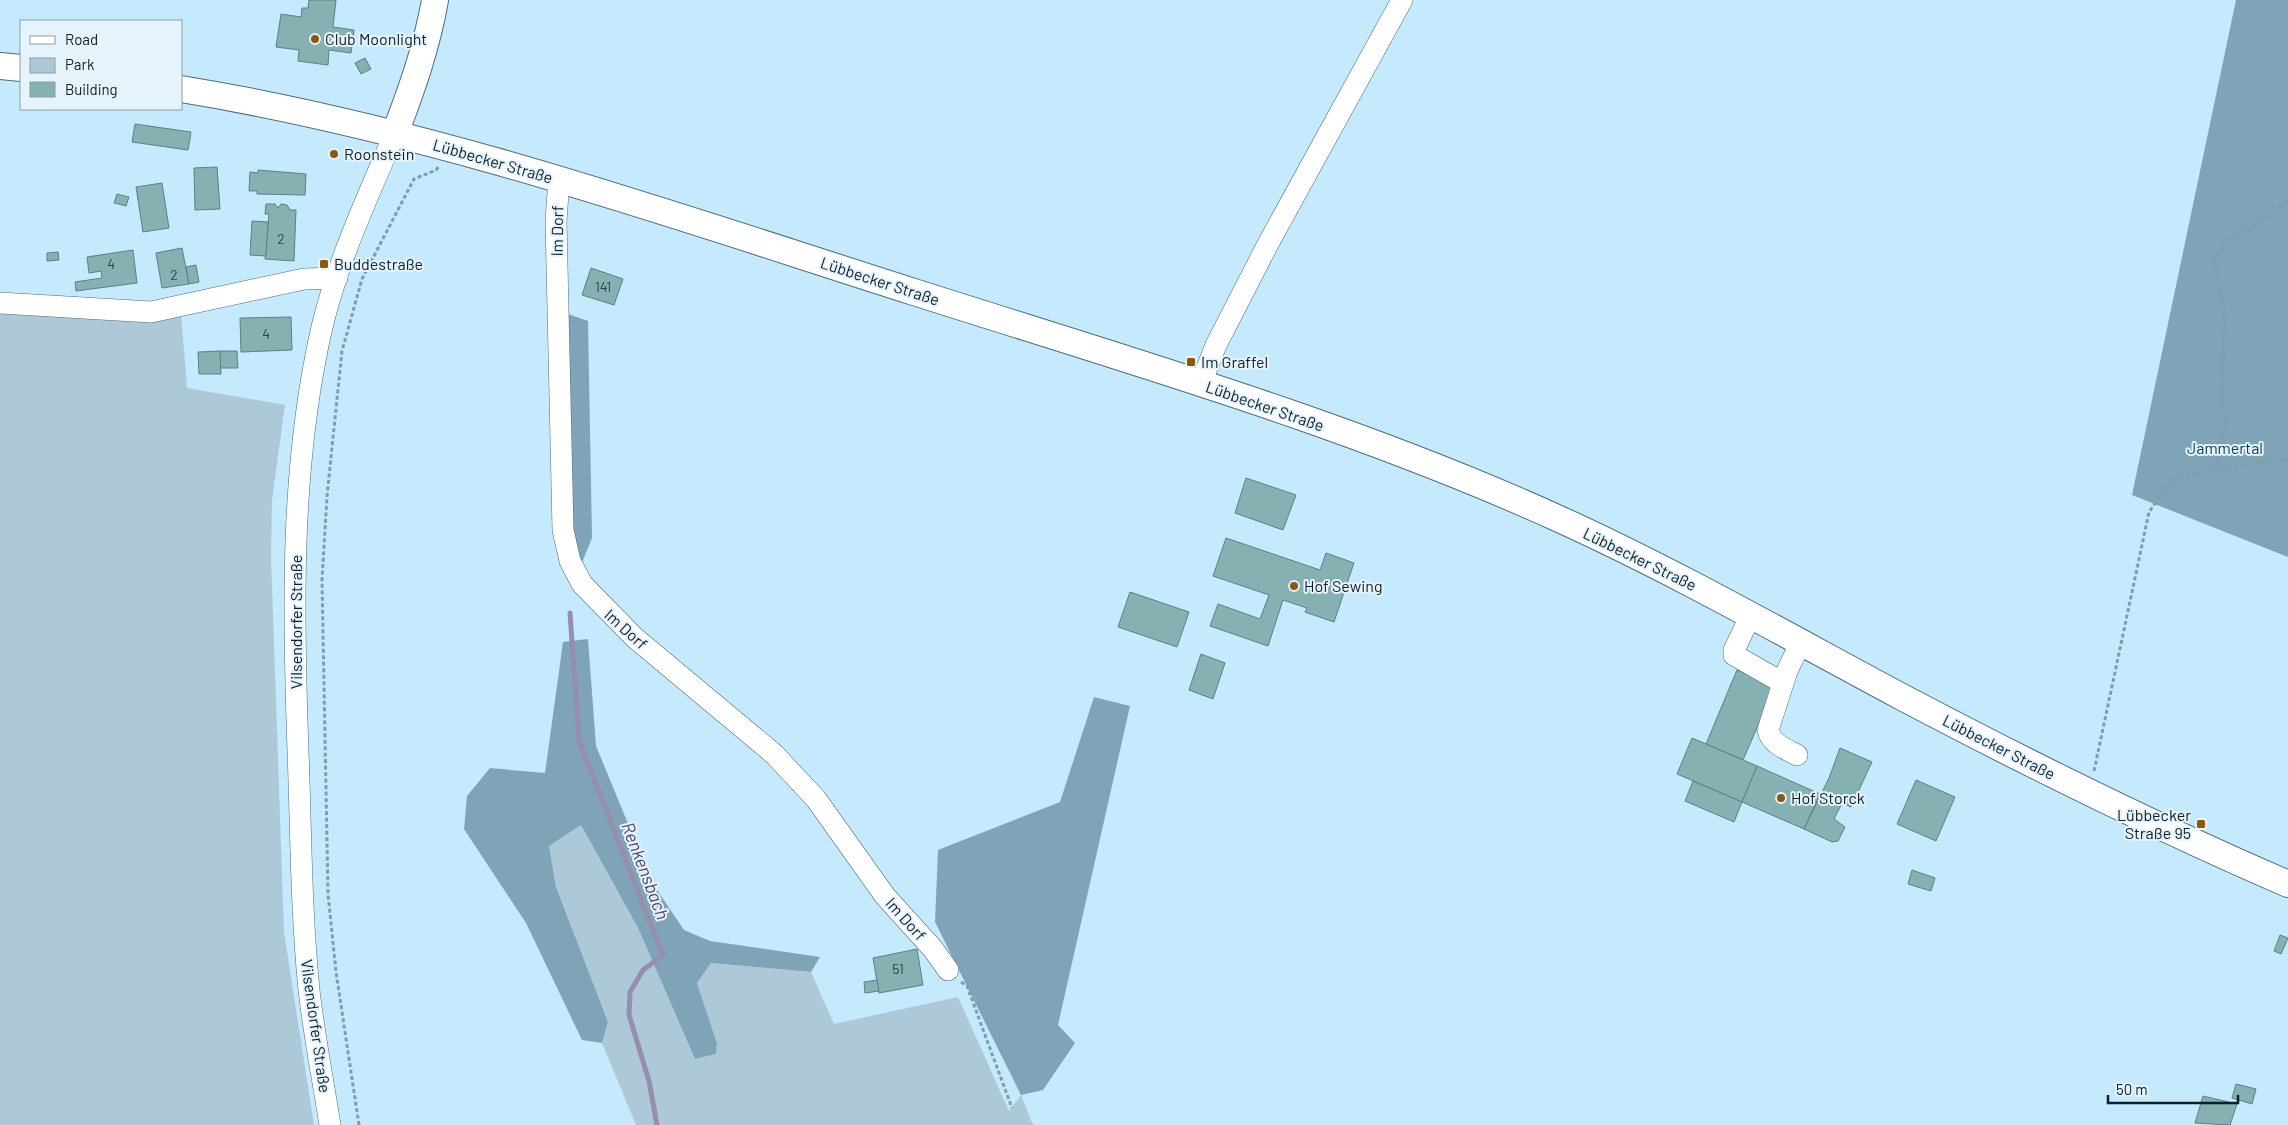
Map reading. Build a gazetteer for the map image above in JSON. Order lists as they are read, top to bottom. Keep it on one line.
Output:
{"streets":{"main road":["Lübbecker Straße"],"street":["Im Dorf","Vilsendorfer Straße"]},"crossings":[["Lübbecker Straße","Im Dorf"],["Lübbecker Straße","Vilsendorfer Straße"]],"water":["Renkensbach"],"parks":["Jammertal"],"places":{"other":["Club Moonlight","Roonstein","Hof Sewing","Hof Storck"],"transit":["Buddestraße","Im Graffel","Lübbecker Straße 95"]},"house_numbers":["2","4","2","141","4","51"],"legend":["Road","Park","Building"],"scale_bar":"50 m"}
